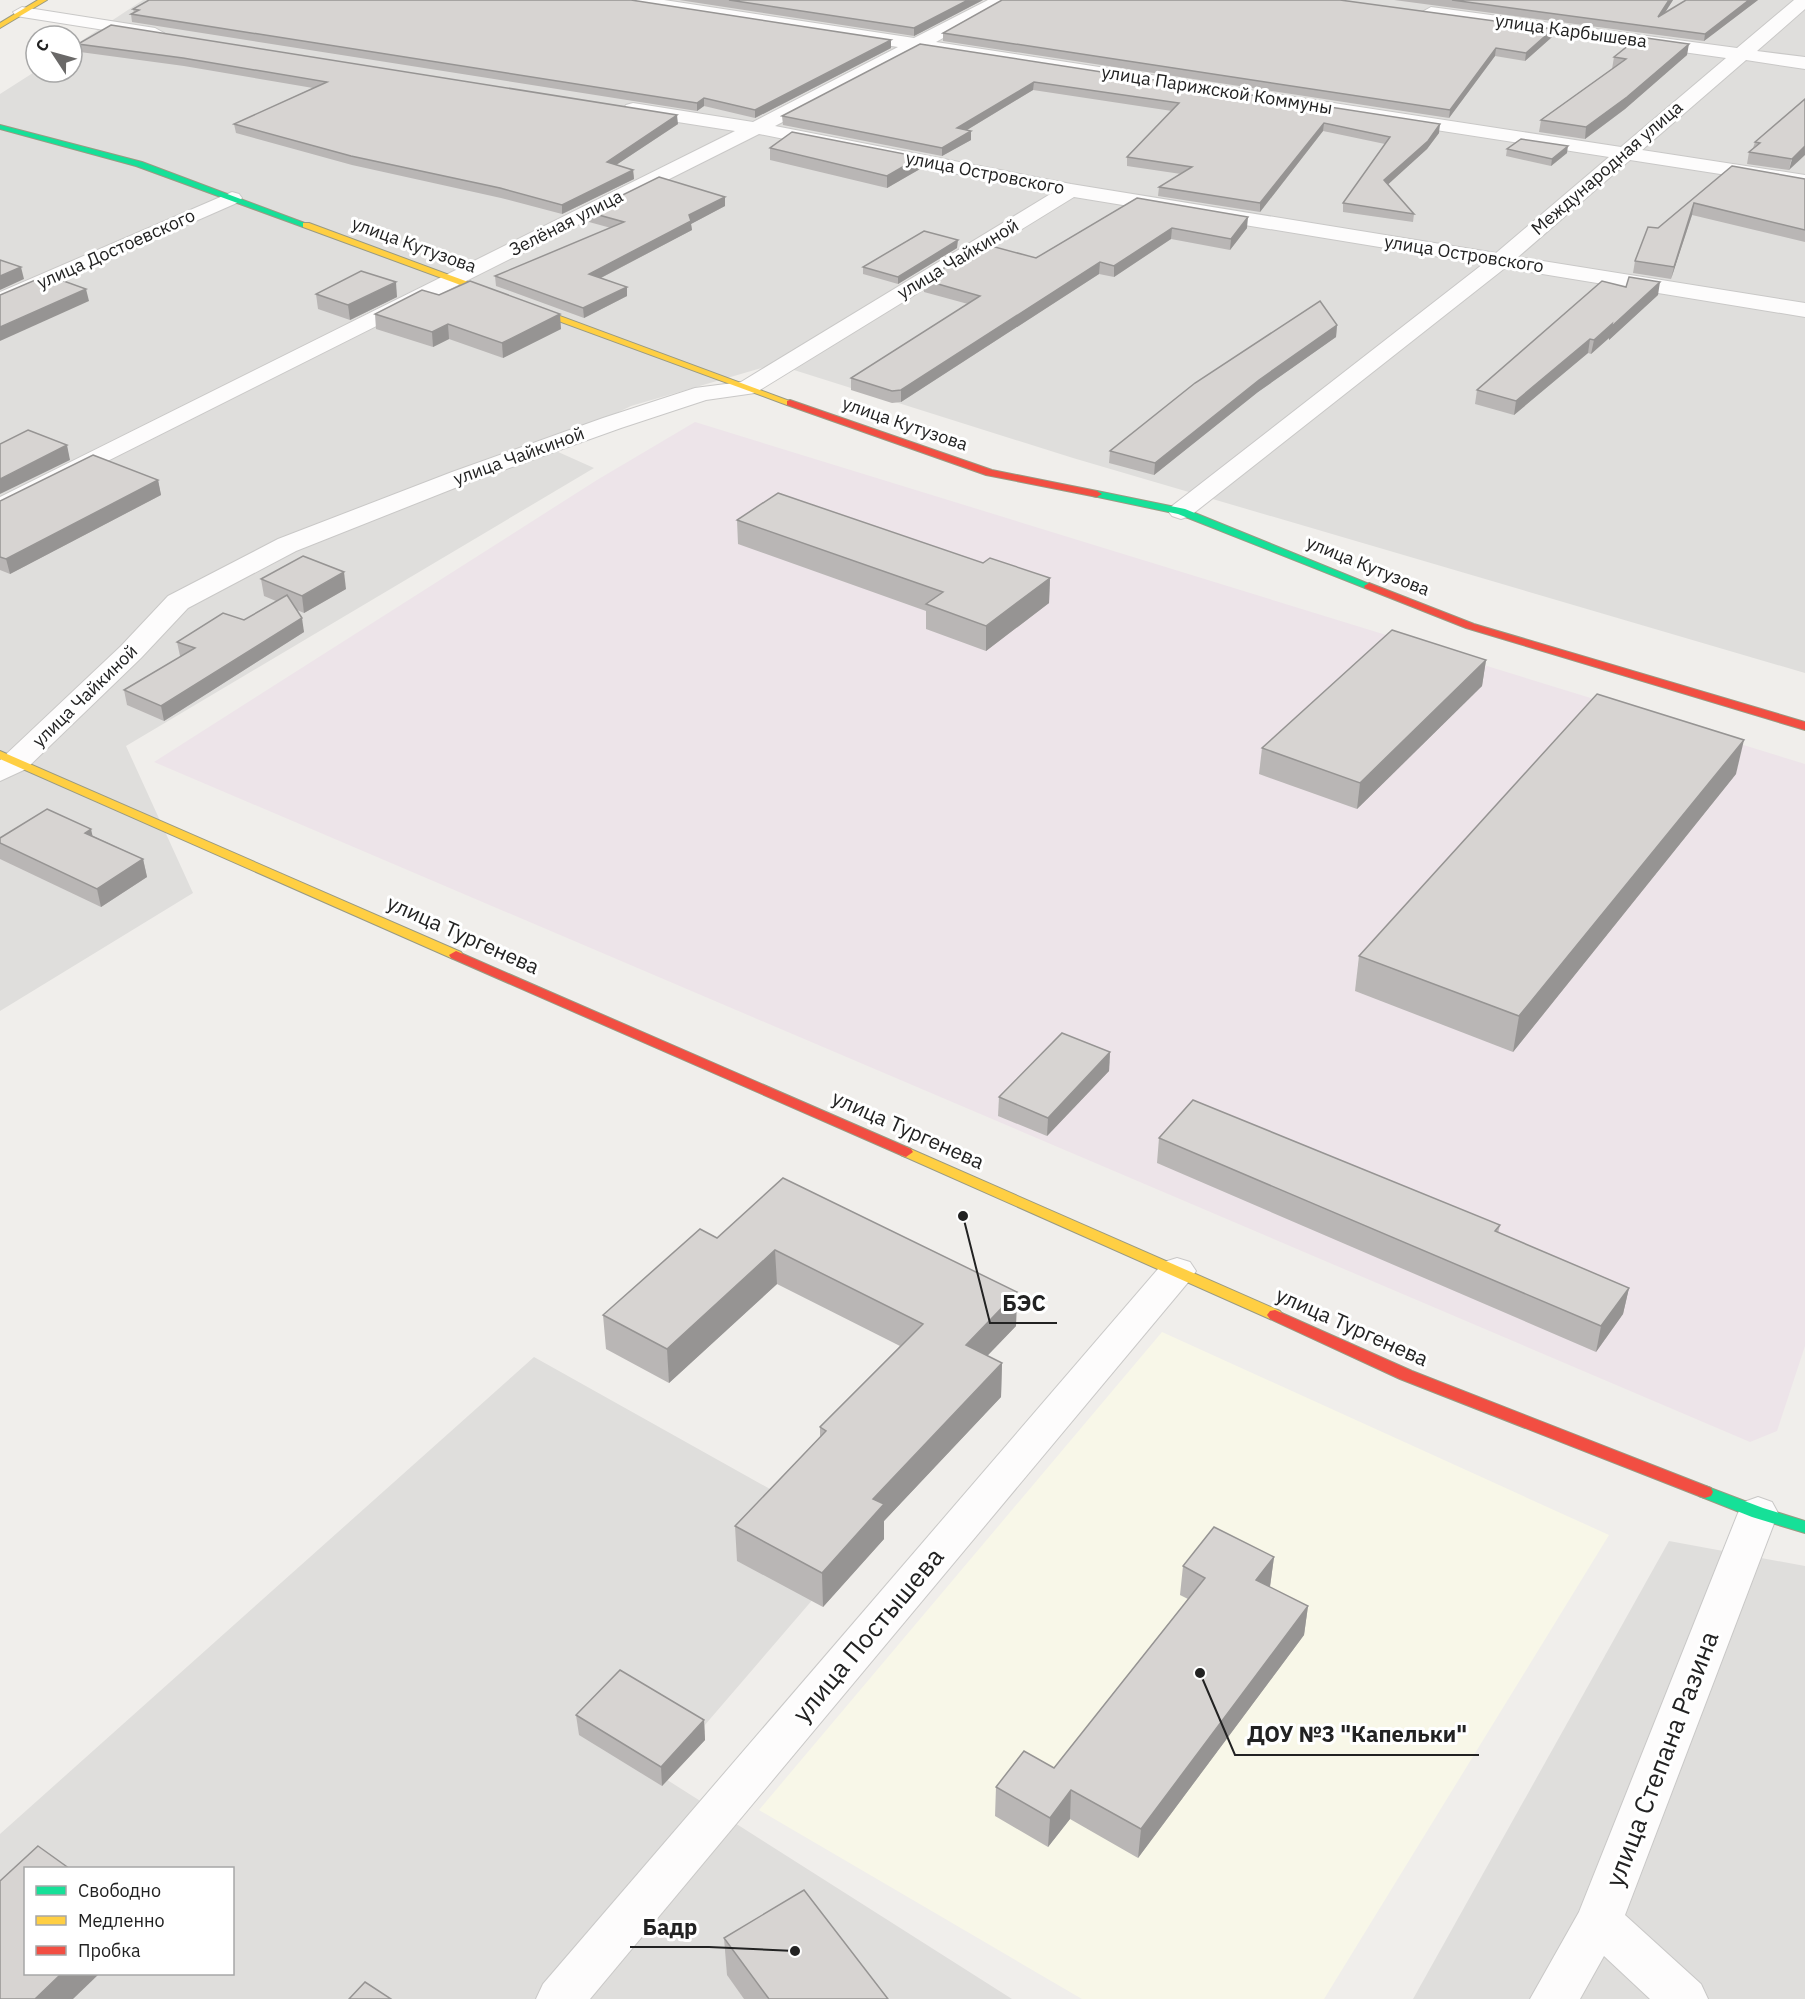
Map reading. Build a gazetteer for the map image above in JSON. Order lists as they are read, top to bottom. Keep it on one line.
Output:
{"streets":{"street":["улица Карбышева","улица Парижской Коммуны","Международная улица","улица Островского","Зелёная улица","улица Кутузова","улица Достоевского","улица Чайкиной","улица Тургенева","улица Постышева","улица Степана Разина"]},"crossings":[["улица Карбышева","Международная улица"],["улица Парижской Коммуны","Международная улица"],["улица Парижской Коммуны","Зелёная улица"],["Международная улица","улица Островского"],["Международная улица","улица Кутузова"],["улица Островского","Зелёная улица"],["улица Островского","улица Чайкиной"],["Зелёная улица","улица Кутузова"],["улица Кутузова","улица Достоевского"],["улица Кутузова","улица Чайкиной"],["улица Чайкиной","улица Тургенева"],["улица Тургенева","улица Постышева"],["улица Тургенева","улица Степана Разина"]],"places":["БЭС","ДОУ №3 \"Капельки\"","Бадр"],"legend":["Свободно","Медленно","Пробка"],"north":"top left"}
